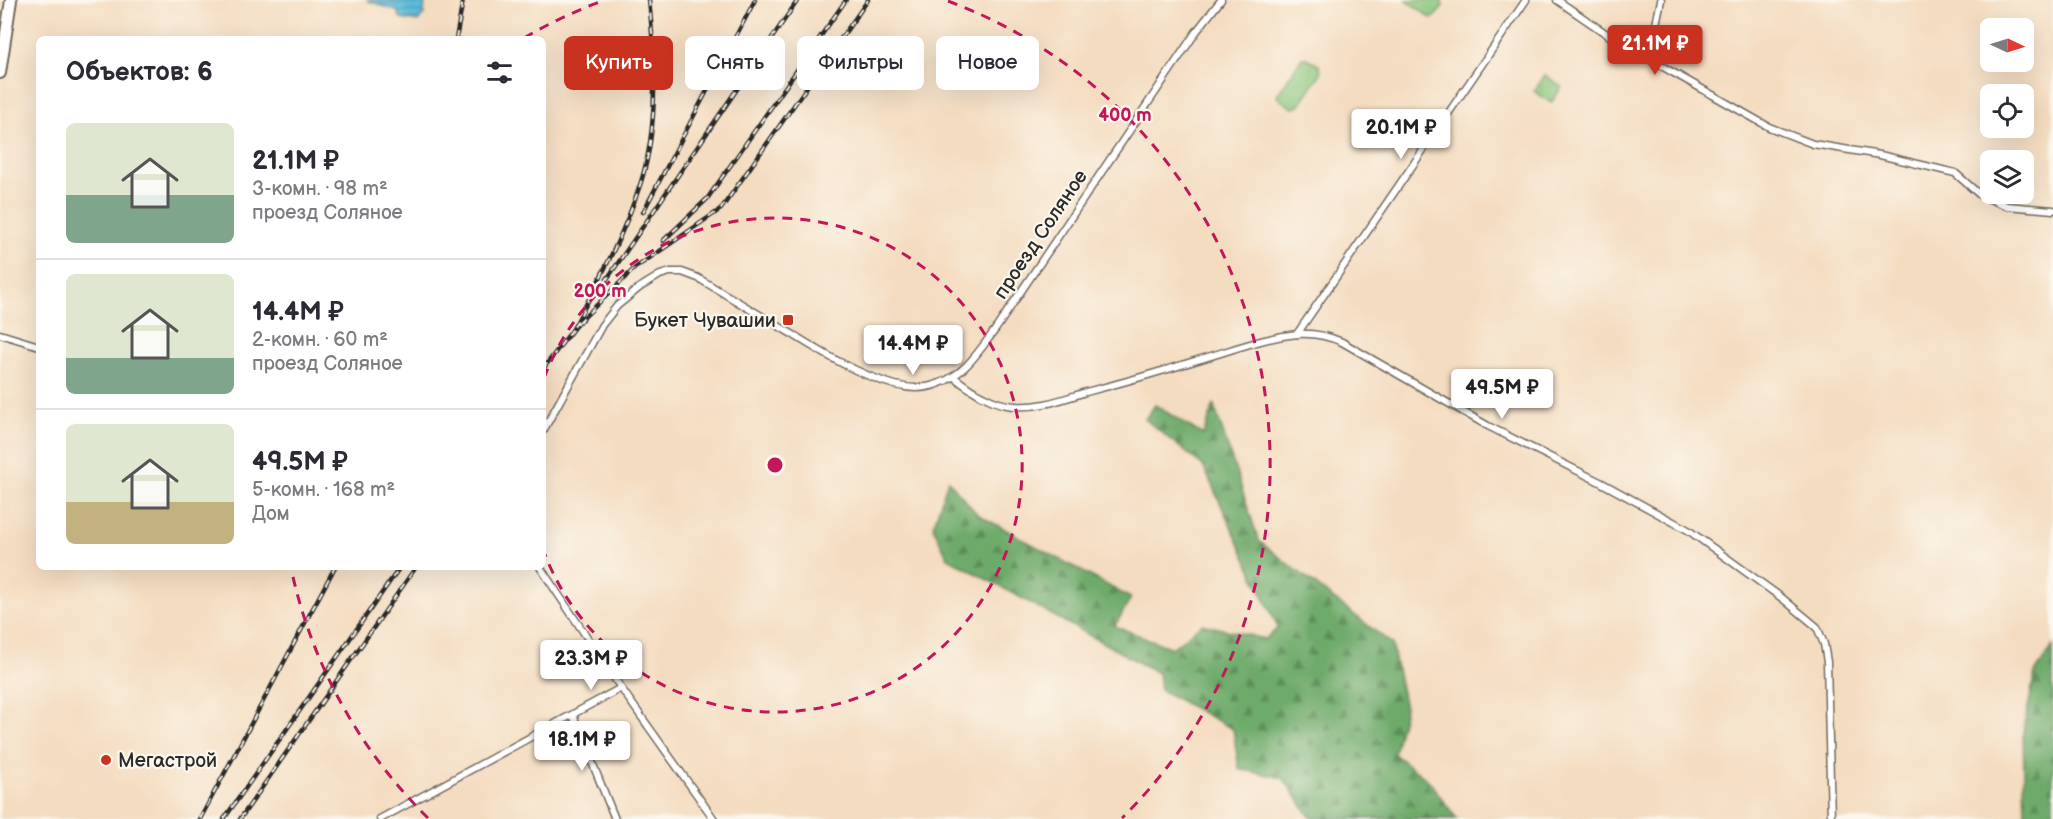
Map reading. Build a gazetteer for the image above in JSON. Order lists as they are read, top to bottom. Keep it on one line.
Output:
{"streets":{"street":["проезд Соляное"]},"places":{"transit":["Букет Чувашии"],"other":["Мегастрой"]},"north":"right","page":{"price":["21.1M ₽","20.1M ₽","14.4M ₽","49.5M ₽","23.3M ₽","18.1M ₽"],"chip":["Купить","Снять","Фильтры","Новое"],"heading":"Объектов: 6","list":[{"name":"21.1M ₽","note":"3-комн. · 98 m² · проезд Соляное"},{"name":"14.4M ₽","note":"2-комн. · 60 m² · проезд Соляное"},{"name":"49.5M ₽","note":"5-комн. · 168 m² · Дом"}]},"rings":["400 m","200 m"]}
